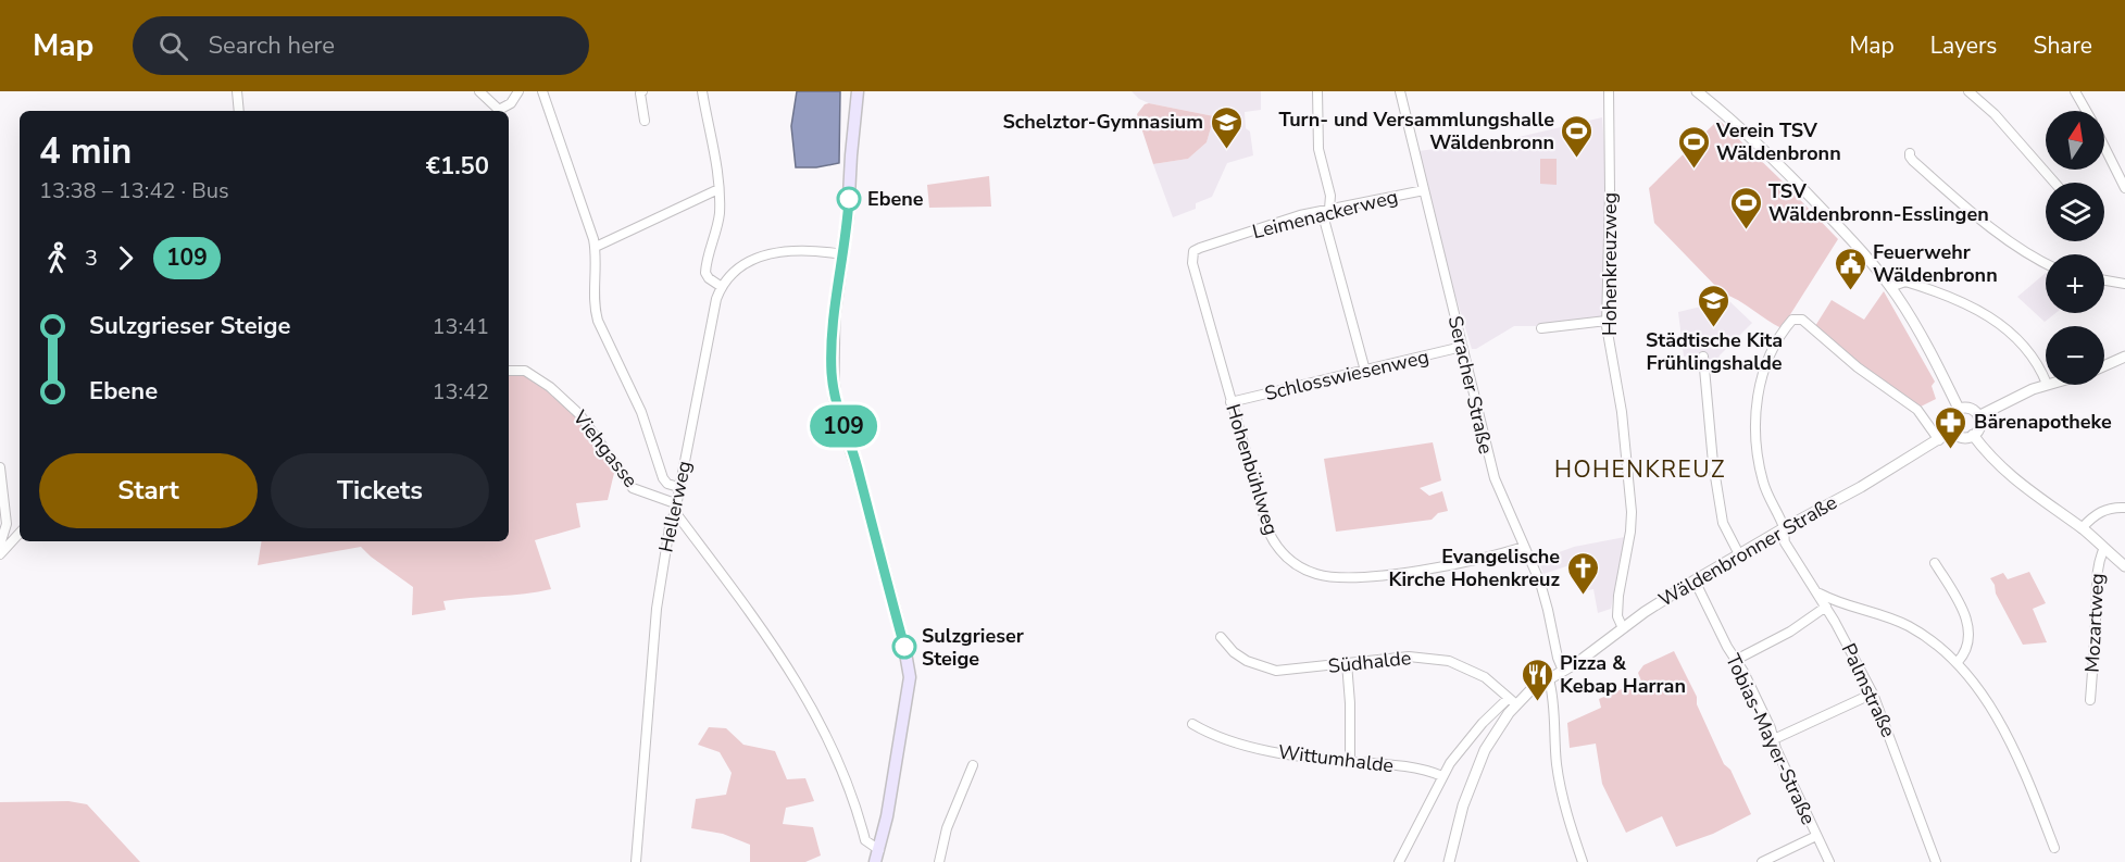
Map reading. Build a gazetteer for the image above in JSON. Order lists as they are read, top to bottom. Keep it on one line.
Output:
{"streets":{"street":["Leimenackerweg","Hohenkreuzweg","Schlosswiesenweg","Seracher Straße","Viehgasse","Hohenbühlweg","Hellerweg","Wäldenbronner Straße","Mozartweg","Südhalde","Palmstraße","Tobias-Mayer-Straße","Wittumhalde"]},"crossings":[["Leimenackerweg","Seracher Straße"],["Leimenackerweg","Hohenbühlweg"],["Hohenkreuzweg","Wäldenbronner Straße"],["Schlosswiesenweg","Seracher Straße"],["Schlosswiesenweg","Hohenbühlweg"],["Seracher Straße","Hohenbühlweg"],["Seracher Straße","Wäldenbronner Straße"],["Viehgasse","Hellerweg"],["Wäldenbronner Straße","Südhalde"],["Wäldenbronner Straße","Palmstraße"],["Wäldenbronner Straße","Tobias-Mayer-Straße"]],"districts":["HOHENKREUZ"],"places":{"school or university":["Schelztor-Gymnasium","Städtische Kita Frühlingshalde"],"sports":["Turn- und Versammlungshalle Wäldenbronn","Verein TSV Wäldenbronn","TSV Wäldenbronn-Esslingen"],"other":["Ebene","Sulzgrieser Steige"],"public building":["Feuerwehr Wäldenbronn"],"pharmacy":["Bärenapotheke"],"church":["Evangelische Kirche Hohenkreuz"],"restaurant":["Pizza & Kebap Harran"]},"lines":["bus line 109"],"north":"top","page":{"header":"Map","search":"Search here","nav":["Map","Layers","Share"],"on_map":"109","map_buttons":["+","−"],"heading":["4 min","13:38 – 13:42 · Bus","€1.50"],"legs":["3","109"],"list":[{"name":"Sulzgrieser Steige","value":"13:41"},{"name":"Ebene","value":"13:42"}],"buttons":["Start","Tickets"]}}
